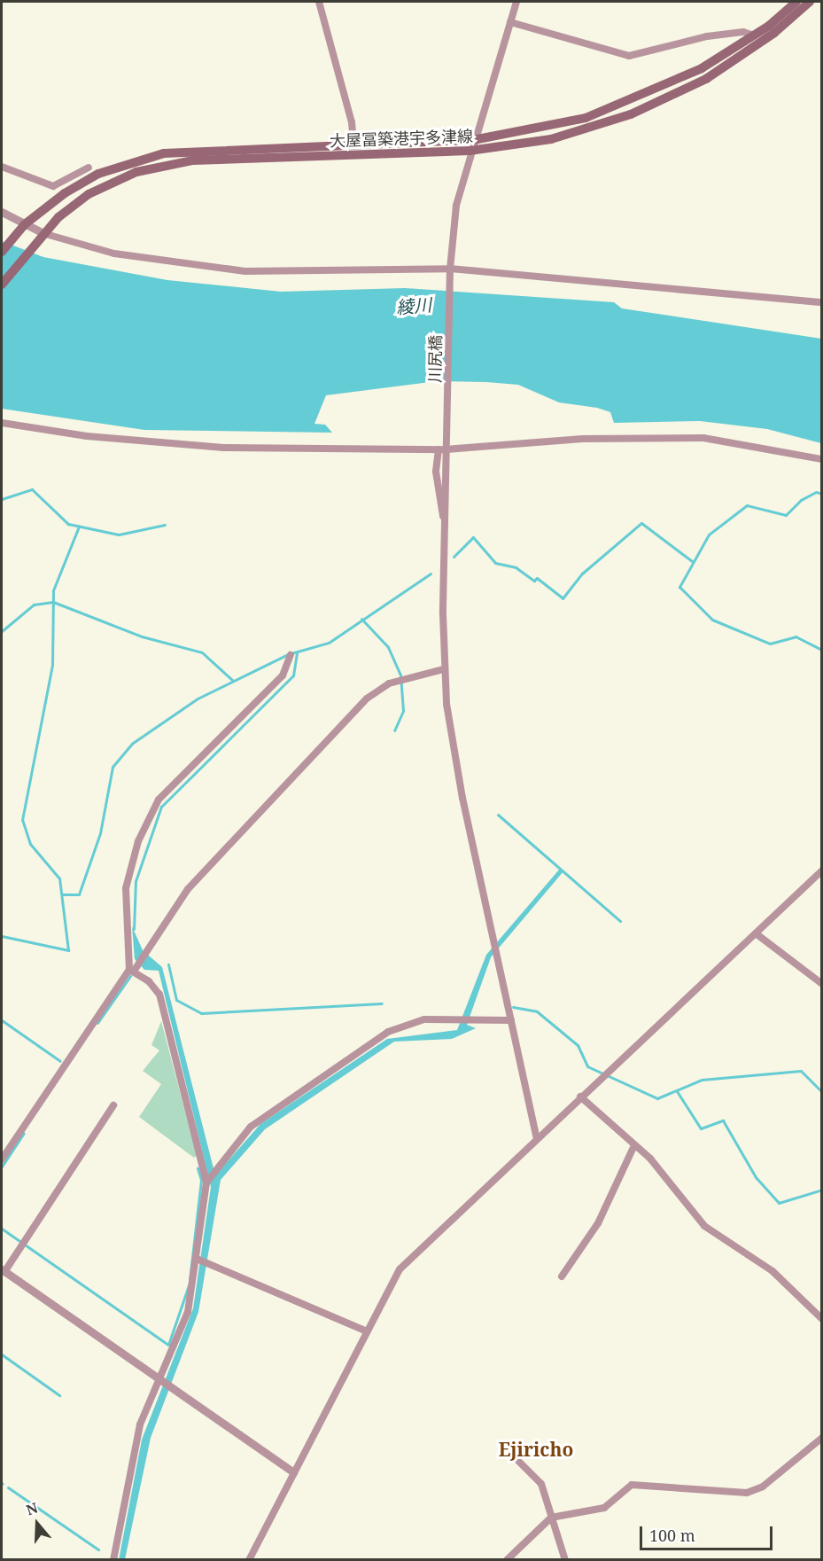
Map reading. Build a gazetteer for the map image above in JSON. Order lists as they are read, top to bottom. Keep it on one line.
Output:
{"streets":{"main road":["大屋冨築港宇多津線"],"street":["川尻橋"]},"crossings":[["大屋冨築港宇多津線","川尻橋"]],"districts":["Ejiricho"],"water":["綾川"],"scale_bar":"100 m","north":"top"}
